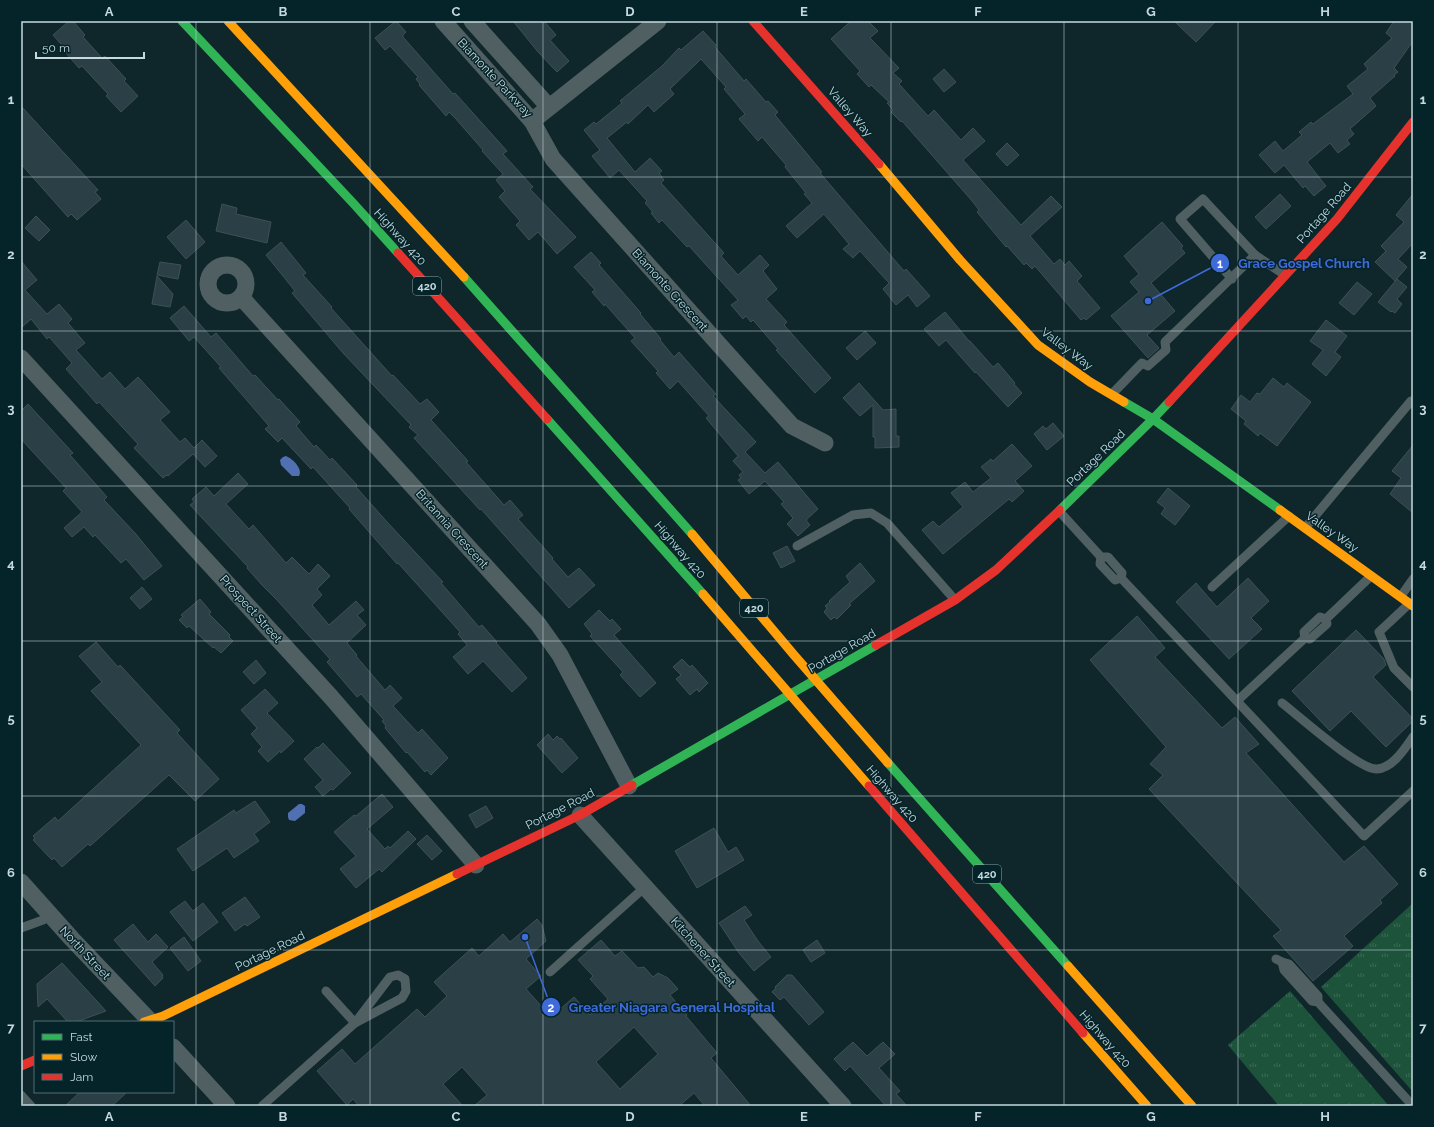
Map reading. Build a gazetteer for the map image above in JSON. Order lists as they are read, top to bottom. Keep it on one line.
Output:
{"streets":{"main road":["Valley Way","Portage Road","Highway 420","420"],"street":["Biamonte Parkway","Biamonte Crescent","Britannia Crescent","Prospect Street","Kitchener Street","North Street"]},"crossings":[["Biamonte Parkway","Biamonte Crescent"],["Valley Way","Portage Road"],["Portage Road","Britannia Crescent"],["Portage Road","Prospect Street"],["Portage Road","Kitchener Street"]],"places":["Grace Gospel Church","Greater Niagara General Hospital"],"legend":["Fast","Slow","Jam"],"scale_bar":"50 m","grid":{"columns":["A","B","C","D","E","F","G","H"],"rows":["1","2","3","4","5","6","7"]}}
